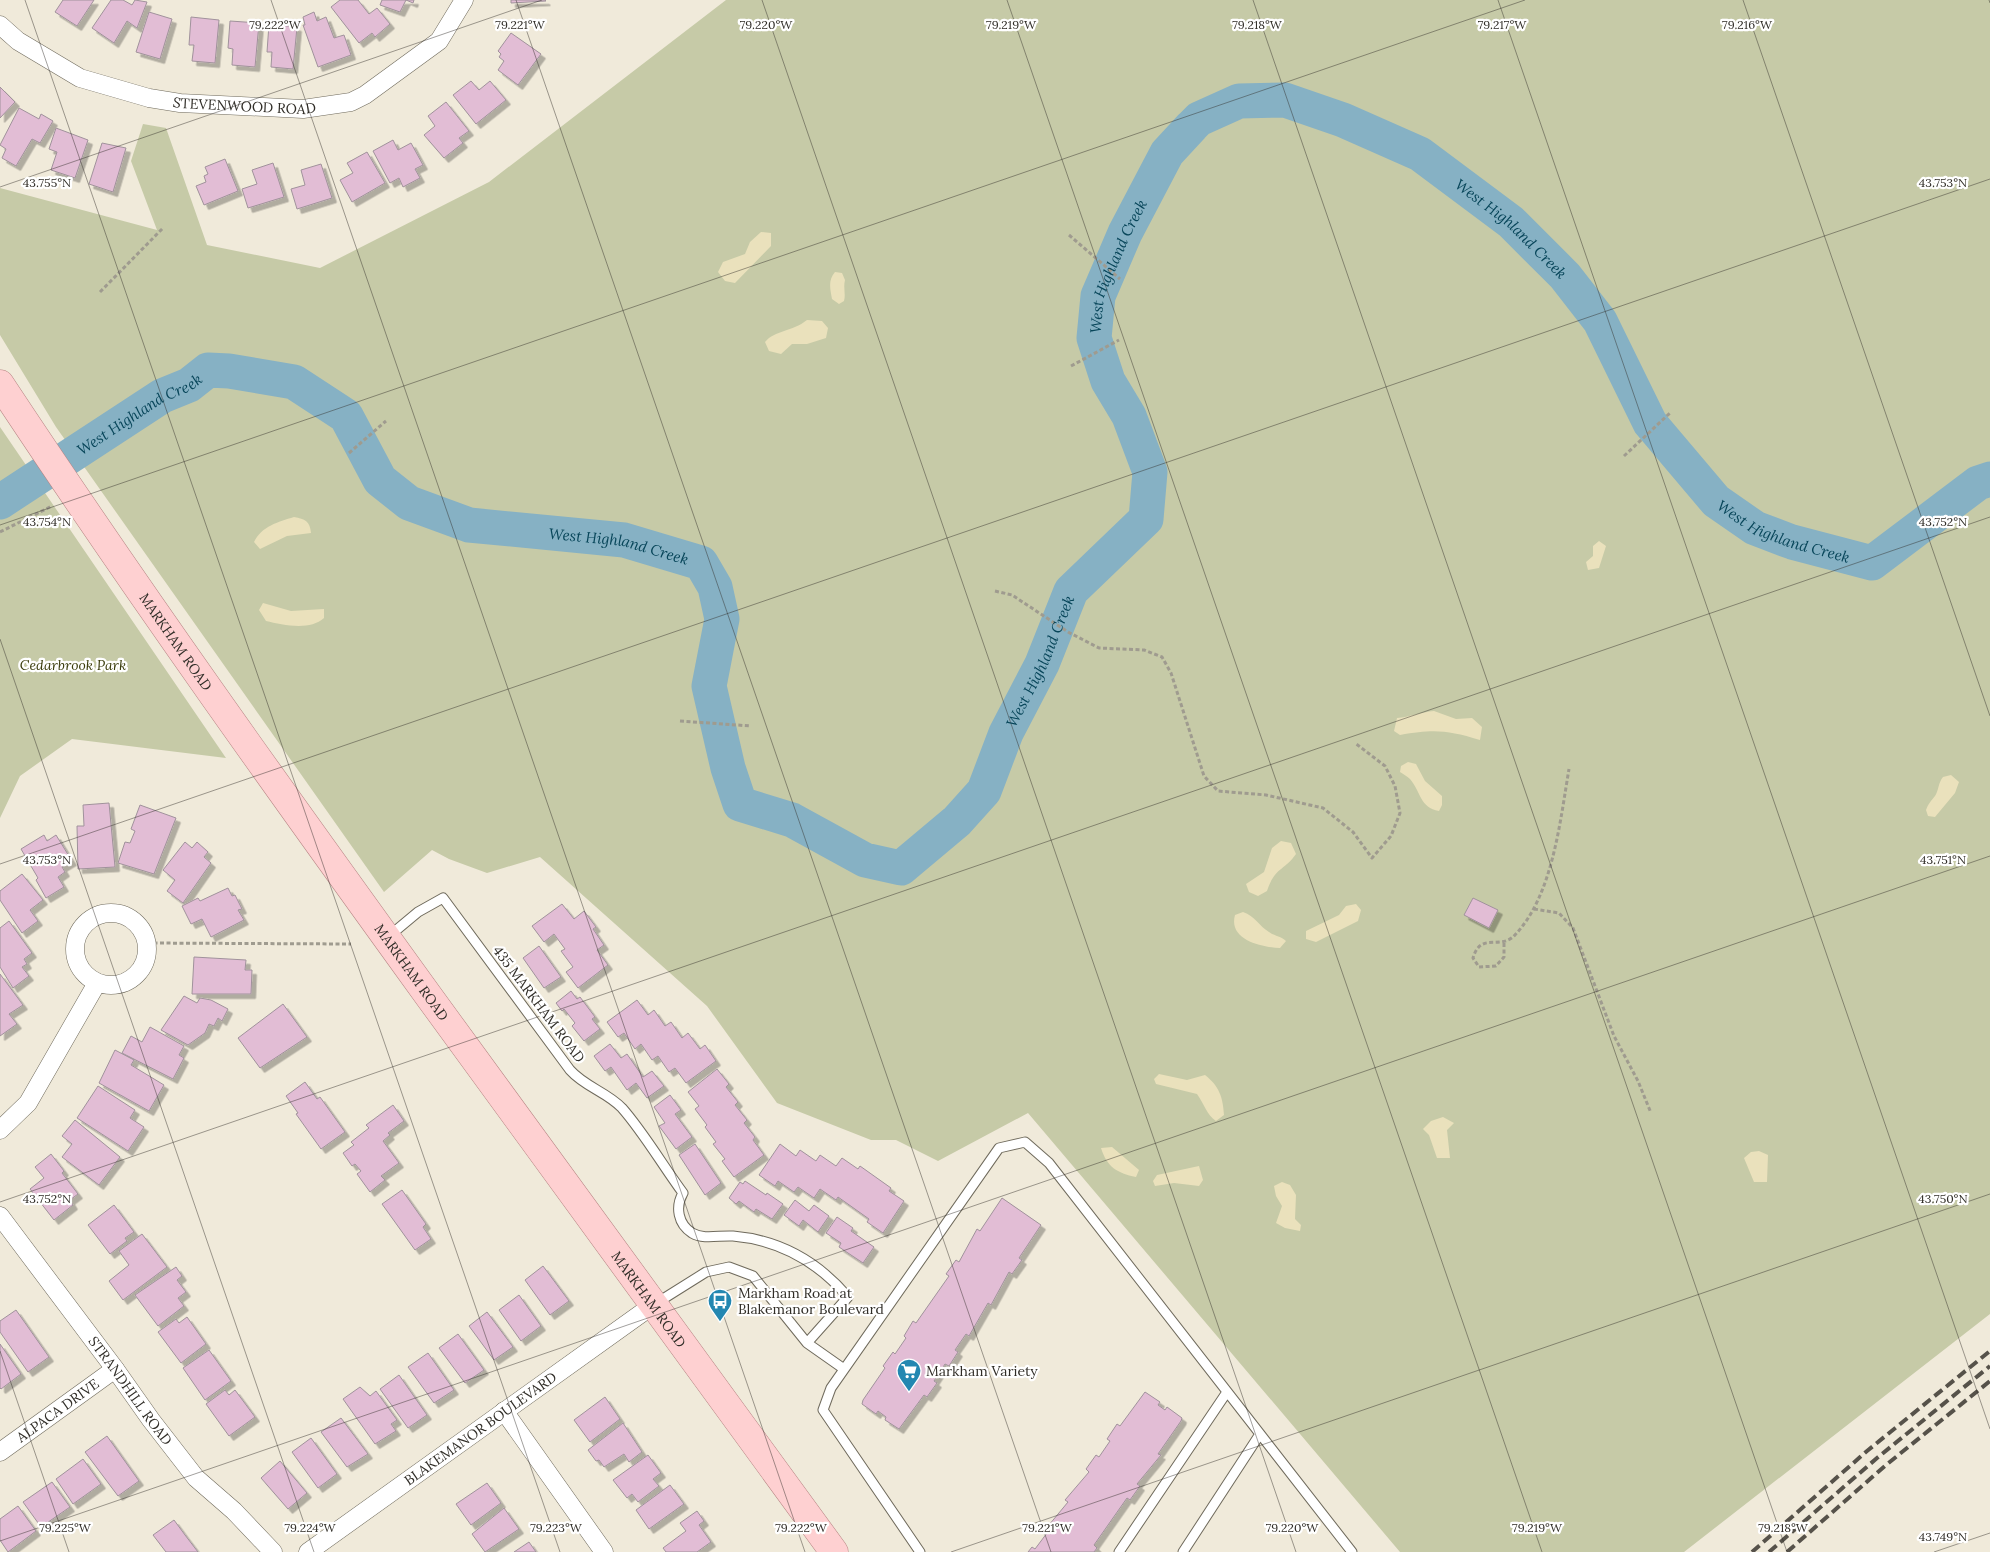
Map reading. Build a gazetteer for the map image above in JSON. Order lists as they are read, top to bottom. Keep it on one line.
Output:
{"streets":{"main road":["MARKHAM ROAD"],"street":["STEVENWOOD ROAD","STRANDHILL ROAD","ALPACA DRIVE","BLAKEMANOR BOULEVARD"],"lane":["435 MARKHAM ROAD"]},"crossings":[["MARKHAM ROAD","435 MARKHAM ROAD"],["MARKHAM ROAD","BLAKEMANOR BOULEVARD"],["STRANDHILL ROAD","ALPACA DRIVE"]],"water":["West Highland Creek"],"parks":["Cedarbrook Park"],"places":{"bus stop":["Markham Road at Blakemanor Boulevard"],"supermarket":["Markham Variety"]},"coordinates":["79.222°W","79.221°W","79.220°W","79.219°W","79.218°W","79.217°W","79.216°W","43.755°N","43.753°N","43.754°N","43.752°N","43.751°N","43.750°N","79.225°W","79.224°W","79.223°W","43.749°N"]}
